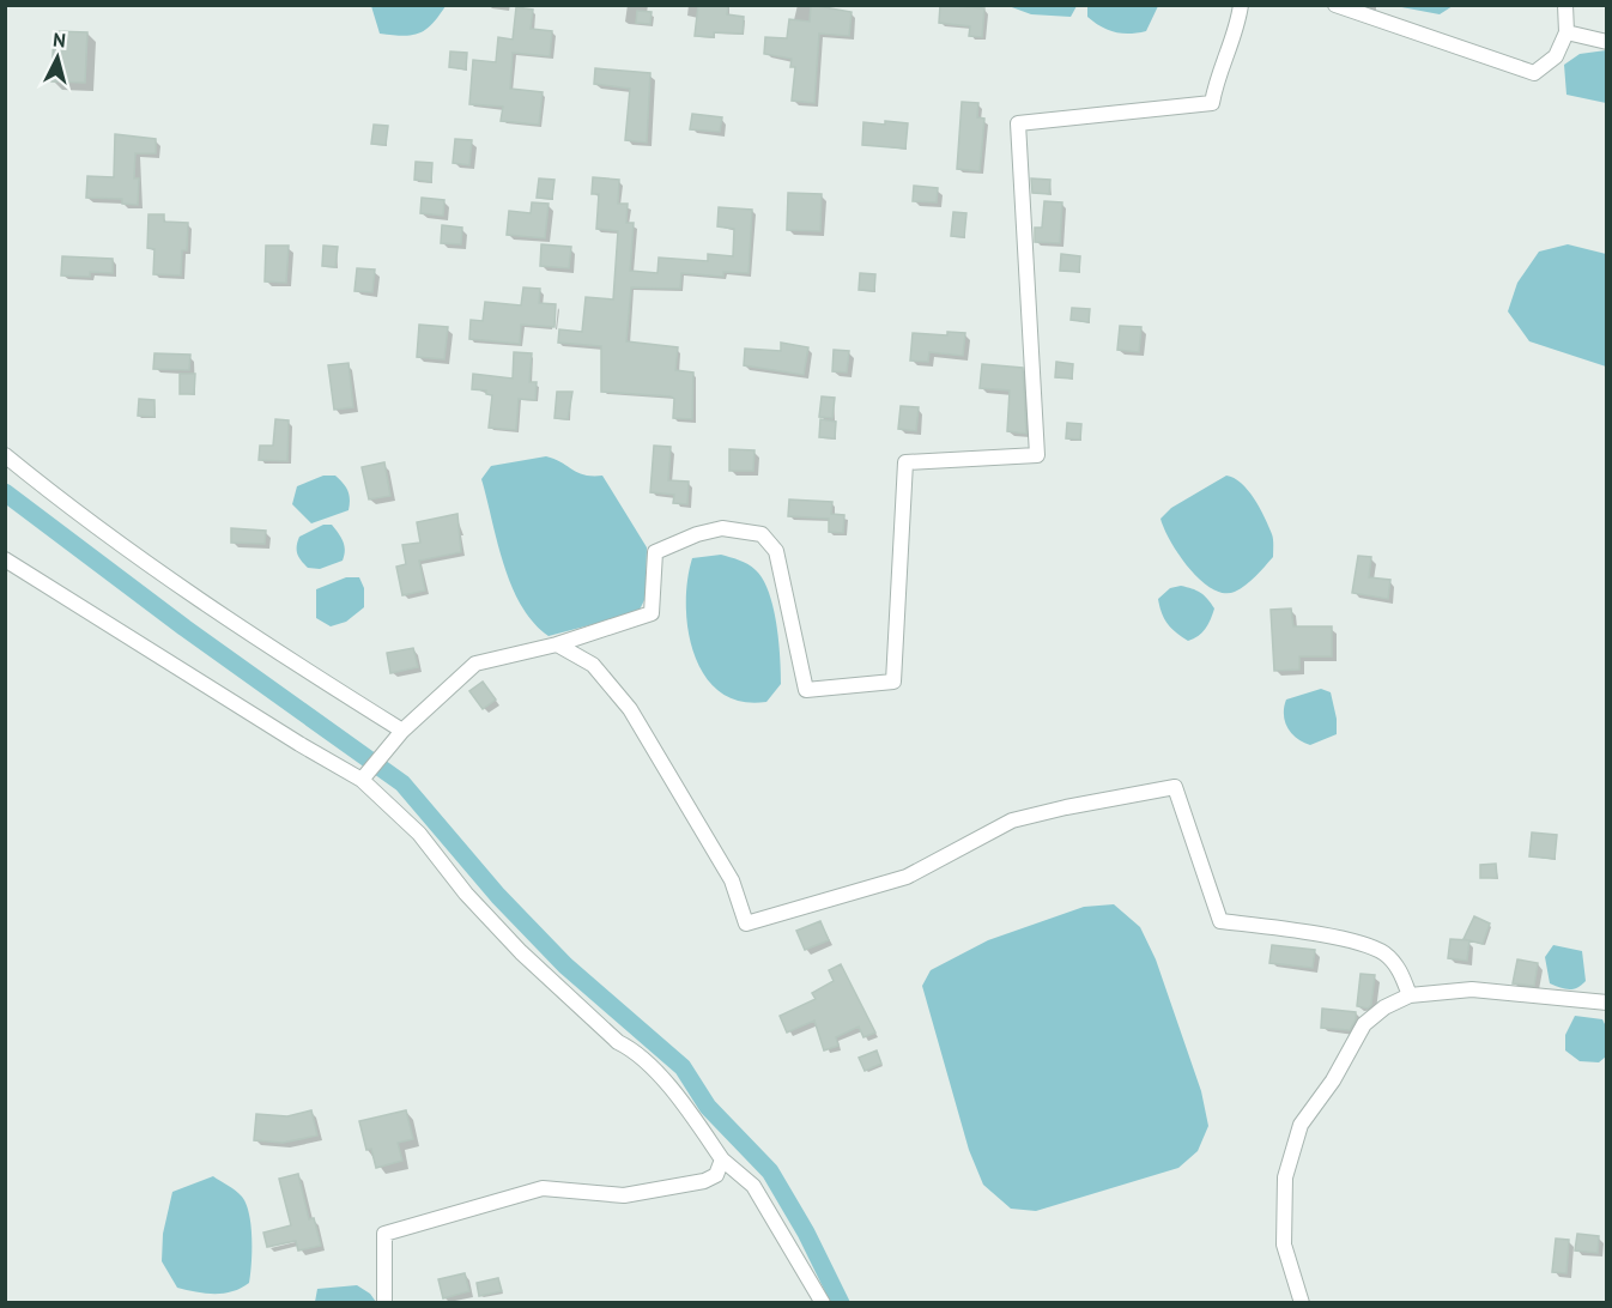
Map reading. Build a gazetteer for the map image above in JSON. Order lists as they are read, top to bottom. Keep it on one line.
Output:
{"north":"top"}
